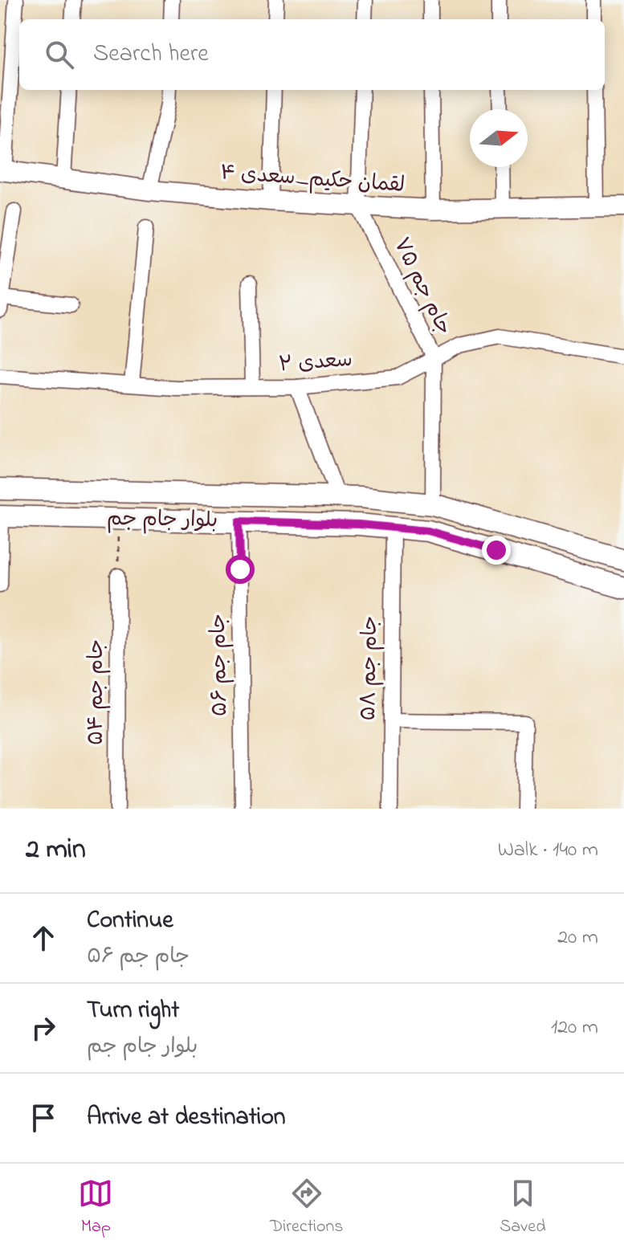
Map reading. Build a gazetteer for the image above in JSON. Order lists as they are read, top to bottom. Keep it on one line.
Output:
{"streets":{"main road":["بلوار جام جم"],"street":["لقمان حکیم_سعدی ۴","جام جم ۷۵","سعدی ۲","جام جم ۵۶","جام جم ۵۸","جام جم ۵۴"]},"crossings":[["لقمان حکیم_سعدی ۴","جام جم ۷۵"],["جام جم ۷۵","سعدی ۲"],["جام جم ۷۵","بلوار جام جم"],["بلوار جام جم","جام جم ۵۶"],["بلوار جام جم","جام جم ۵۸"]],"north":"right","page":{"search":"Search here","heading":["2 min","Walk · 140 m"],"list":[["Continue","جام جم ۵۶","20 m"],["Turn right","بلوار جام جم","120 m"],"Arrive at destination"],"nav":["Map","Directions","Saved"]}}
